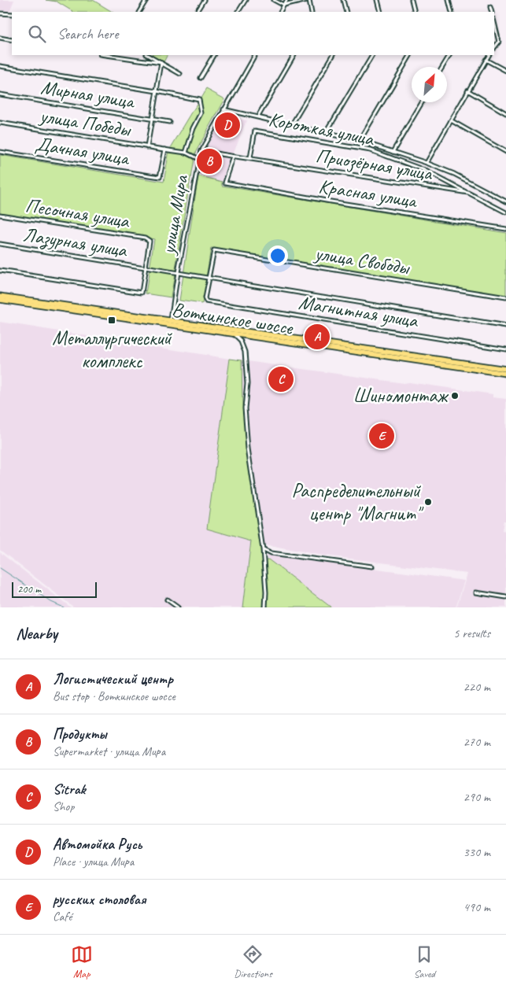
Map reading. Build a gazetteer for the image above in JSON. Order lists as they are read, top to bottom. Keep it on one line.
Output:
{"streets":{"main road":["Воткинское шоссе"],"street":["Мирная улица","улица Победы","Короткая улица","Дачная улица","Приозёрная улица","Красная улица","Песочная улица","улица Мира","Лазурная улица","улица Свободы","Магнитная улица"]},"crossings":[["улица Победы","Дачная улица"],["улица Победы","улица Мира"],["Короткая улица","Приозёрная улица"],["Приозёрная улица","Красная улица"],["Приозёрная улица","улица Мира"],["Песочная улица","Лазурная улица"],["улица Мира","Лазурная улица"],["улица Мира","Воткинское шоссе"],["Лазурная улица","улица Свободы"],["Лазурная улица","Магнитная улица"],["улица Свободы","Магнитная улица"]],"places":{"transit":["Металлургический комплекс"],"other":["Шиномонтаж","Распределительный центр \"Магнит\""]},"scale_bar":"200 m","north":"top right","page":{"search":"Search here","pins":["D","B","A","C","E"],"scale":"200 m","heading":["Nearby","5 results"],"list":[{"mark":"A","name":"Логистический центр","note":"Bus stop · Воткинское шоссе","value":"220 m"},{"mark":"B","name":"Продукты","note":"Supermarket · улица Мира","value":"270 m"},{"mark":"C","name":"Sitrak","note":"Shop","value":"290 m"},{"mark":"D","name":"Автомойка Русь","note":"Place · улица Мира","value":"330 m"},{"mark":"E","name":"русских столовая","note":"Café","value":"490 m"}],"nav":["Map","Directions","Saved"]}}
